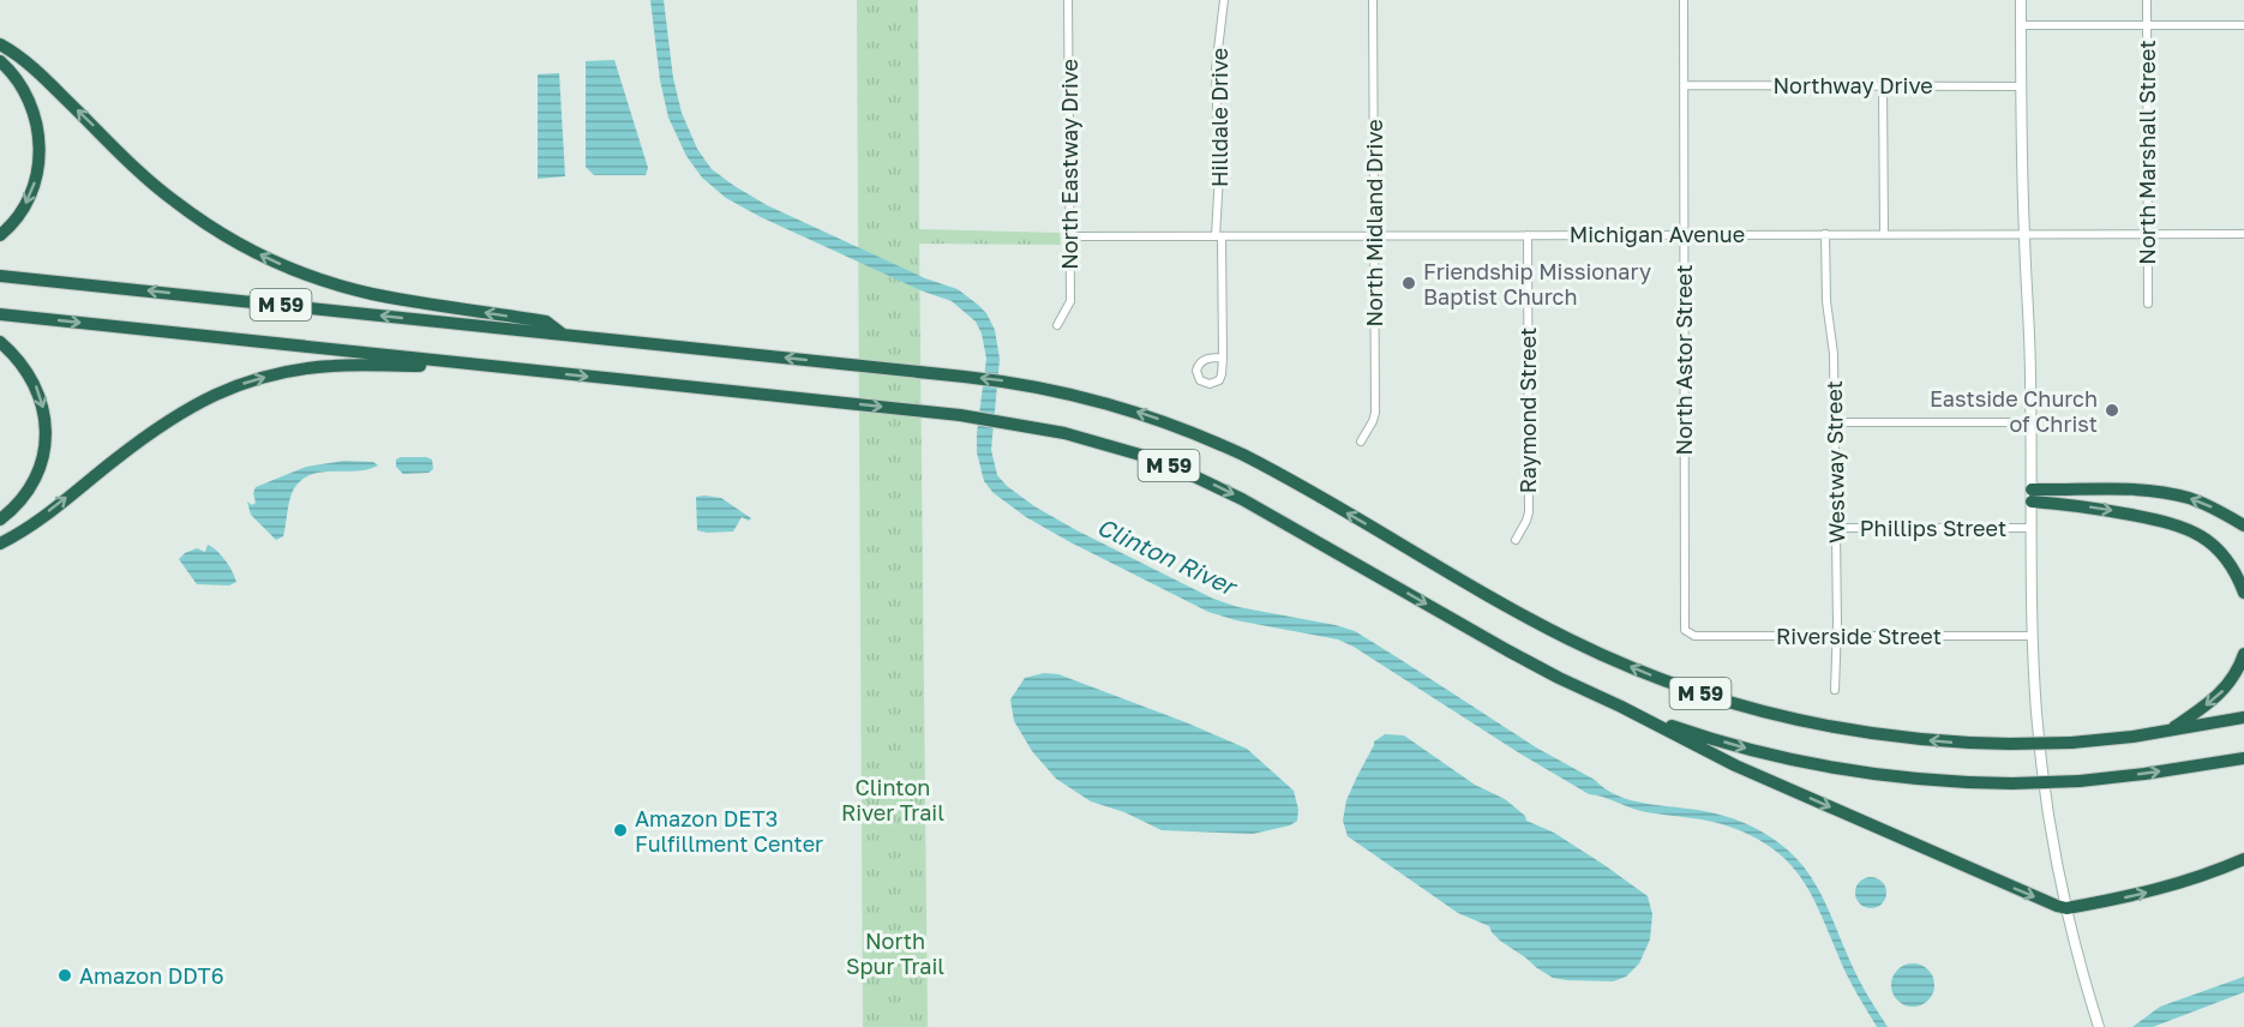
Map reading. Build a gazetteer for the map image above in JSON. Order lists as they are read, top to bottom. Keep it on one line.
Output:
{"streets":{"highway":["M 59"],"street":["Northway Drive","Hilldale Drive","North Marshall Street","North Eastway Drive","North Midland Drive","Michigan Avenue","North Astor Street","Raymond Street","Westway Street","Phillips Street","Riverside Street"]},"crossings":[["Northway Drive","North Astor Street"],["Hilldale Drive","Michigan Avenue"],["North Marshall Street","Michigan Avenue"],["North Eastway Drive","Michigan Avenue"],["North Midland Drive","Michigan Avenue"],["Michigan Avenue","North Astor Street"],["Michigan Avenue","Raymond Street"],["Michigan Avenue","Westway Street"],["North Astor Street","Riverside Street"],["Westway Street","Phillips Street"],["Westway Street","Riverside Street"]],"water":["Clinton River"],"parks":["Clinton River Trail","North Spur Trail"],"places":["Friendship Missionary Baptist Church","Eastside Church of Christ","Amazon DET3 Fulfillment Center","Amazon DDT6"]}
